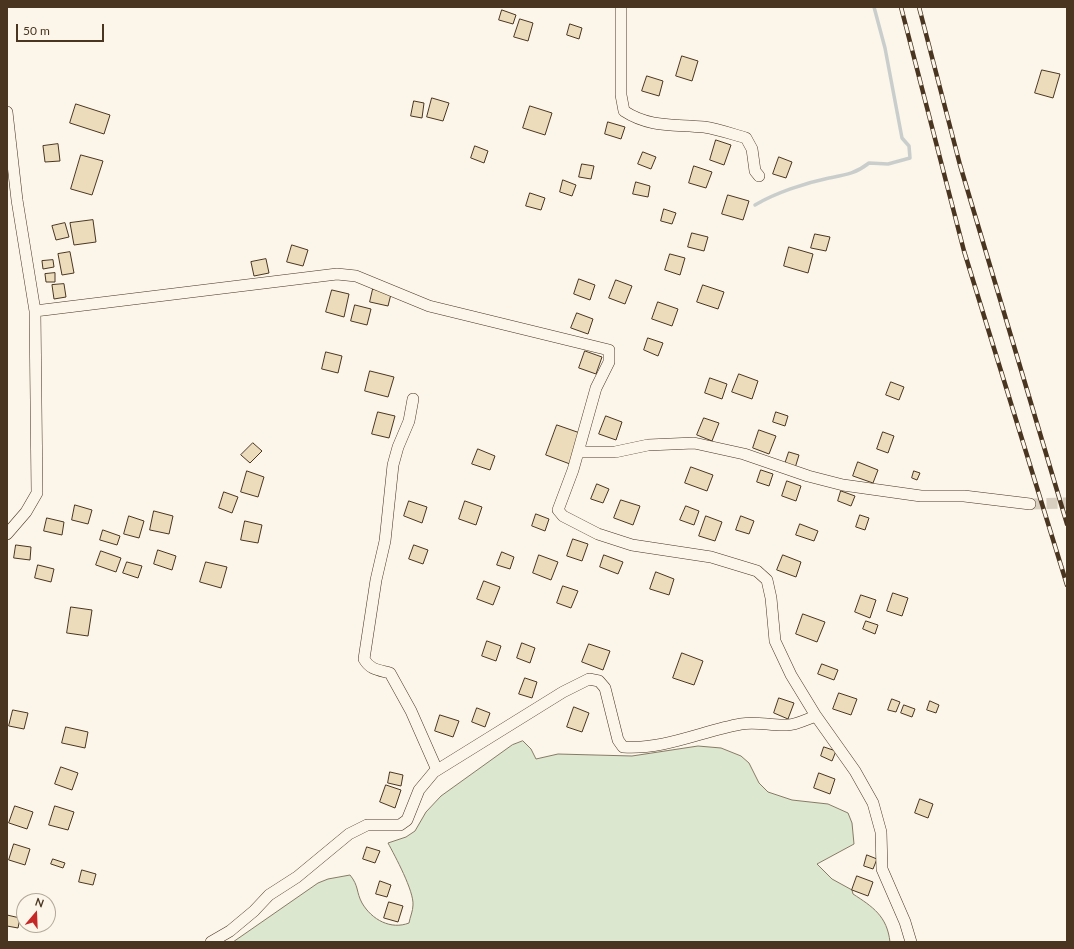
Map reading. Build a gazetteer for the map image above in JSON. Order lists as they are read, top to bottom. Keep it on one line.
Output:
{"scale_bar":"50 m","north":"top"}
